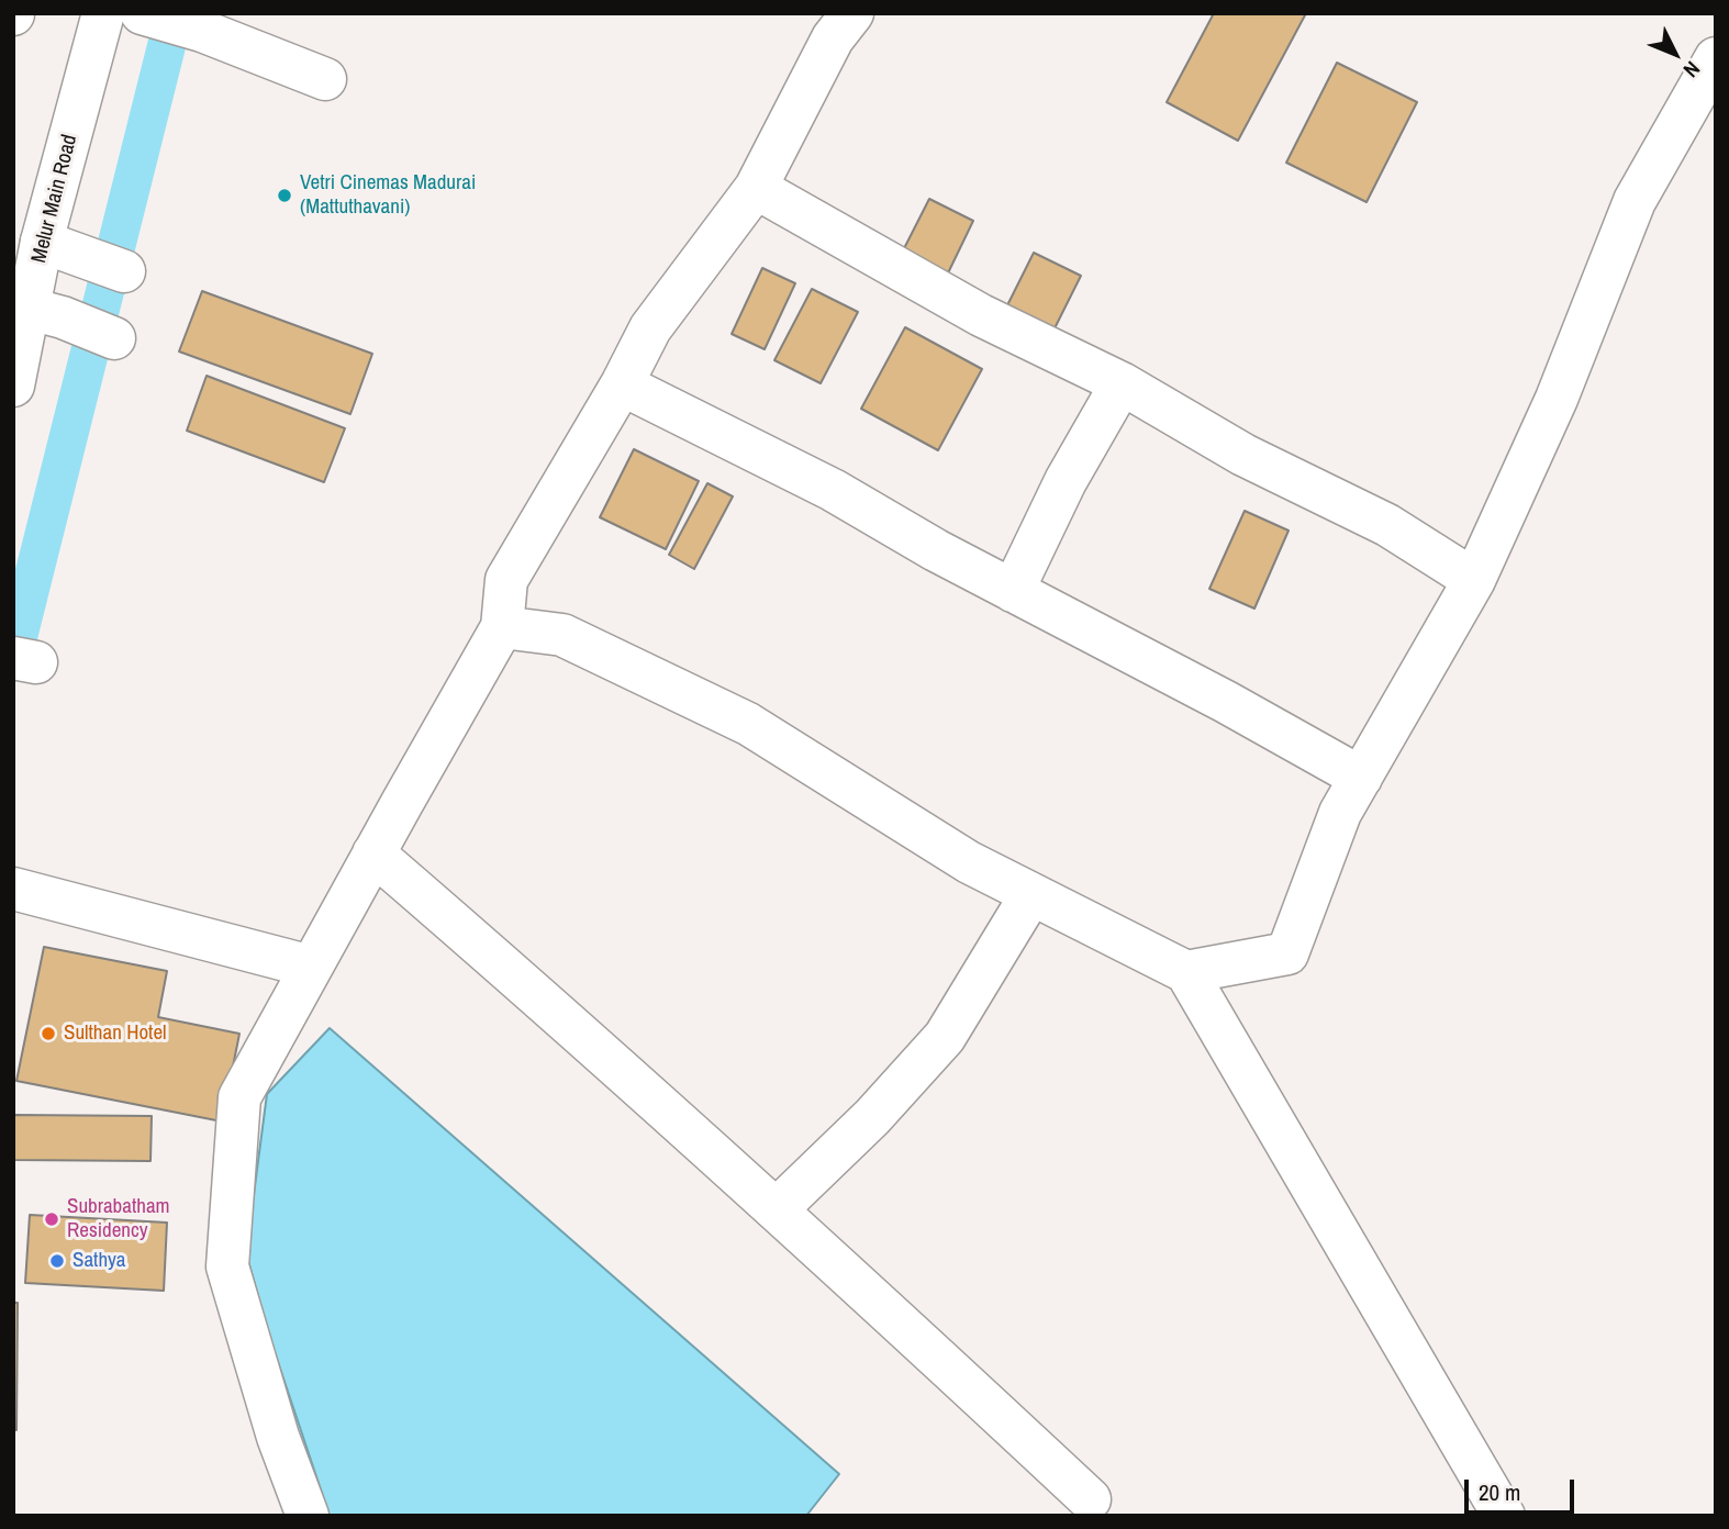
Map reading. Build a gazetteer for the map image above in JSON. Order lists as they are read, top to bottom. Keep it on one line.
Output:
{"streets":{"street":["Melur Main Road"]},"places":["Vetri Cinemas Madurai (Mattuthavani)","Sulthan Hotel","Subrabatham Residency","Sathya"],"scale_bar":"20 m","north":"bottom right"}
